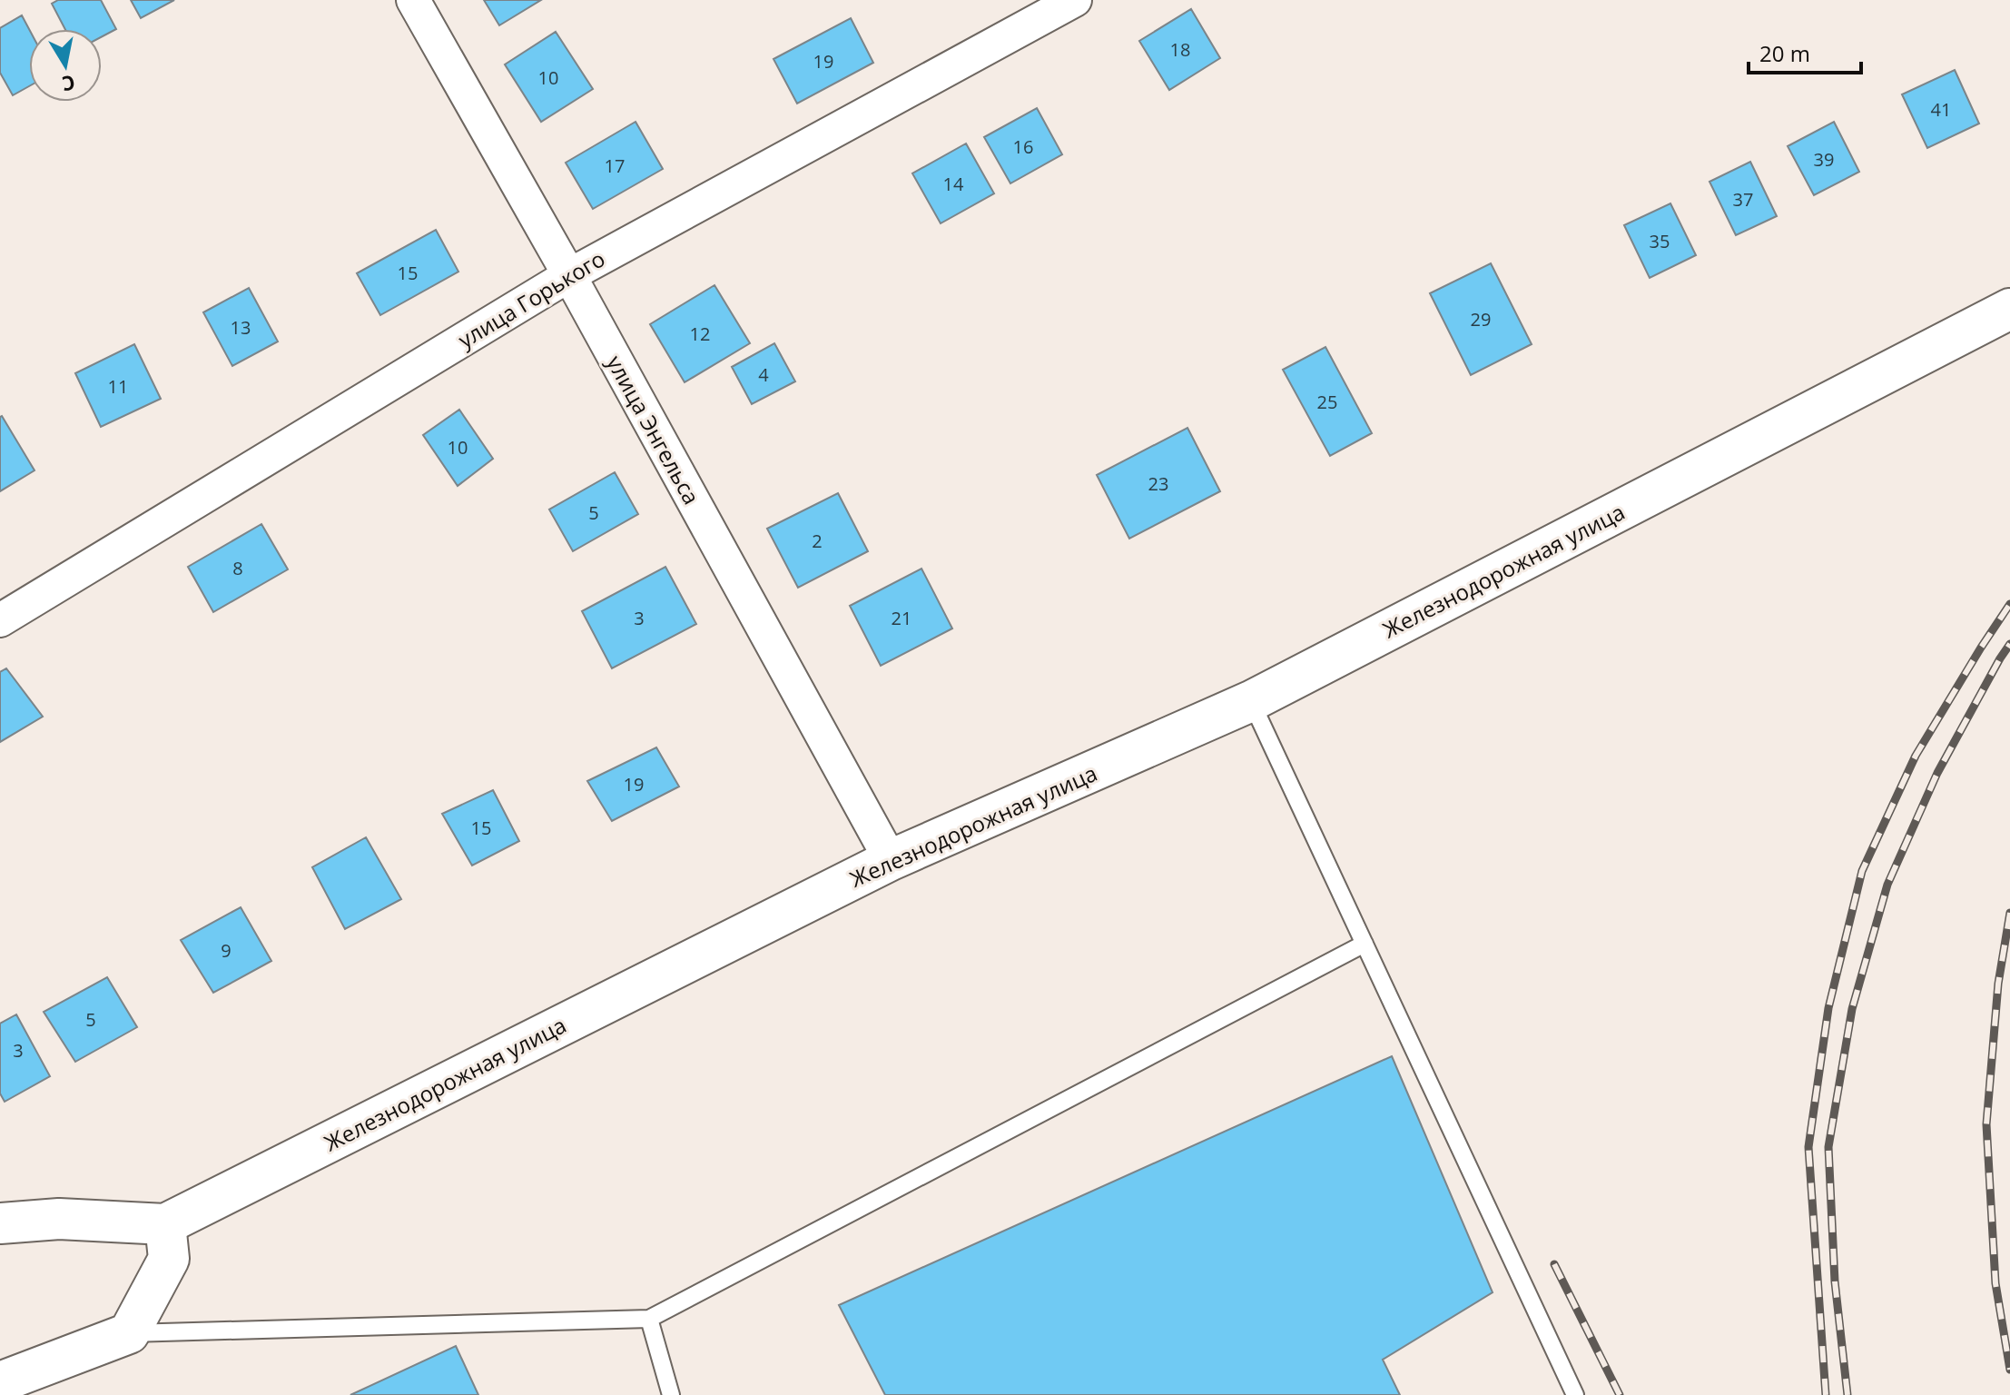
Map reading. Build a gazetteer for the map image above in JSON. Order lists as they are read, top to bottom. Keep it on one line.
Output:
{"streets":{"main road":["Железнодорожная улица"],"street":["улица Горького","улица Энгельса"]},"crossings":[["улица Горького","улица Энгельса"],["улица Энгельса","Железнодорожная улица"]],"house_numbers":["18","19","10","41","16","39","17","14","37","35","15","29","13","12","4","11","25","10","23","5","2","8","3","21","19","15","9","5","3"],"scale_bar":"20 m","north":"bottom"}
